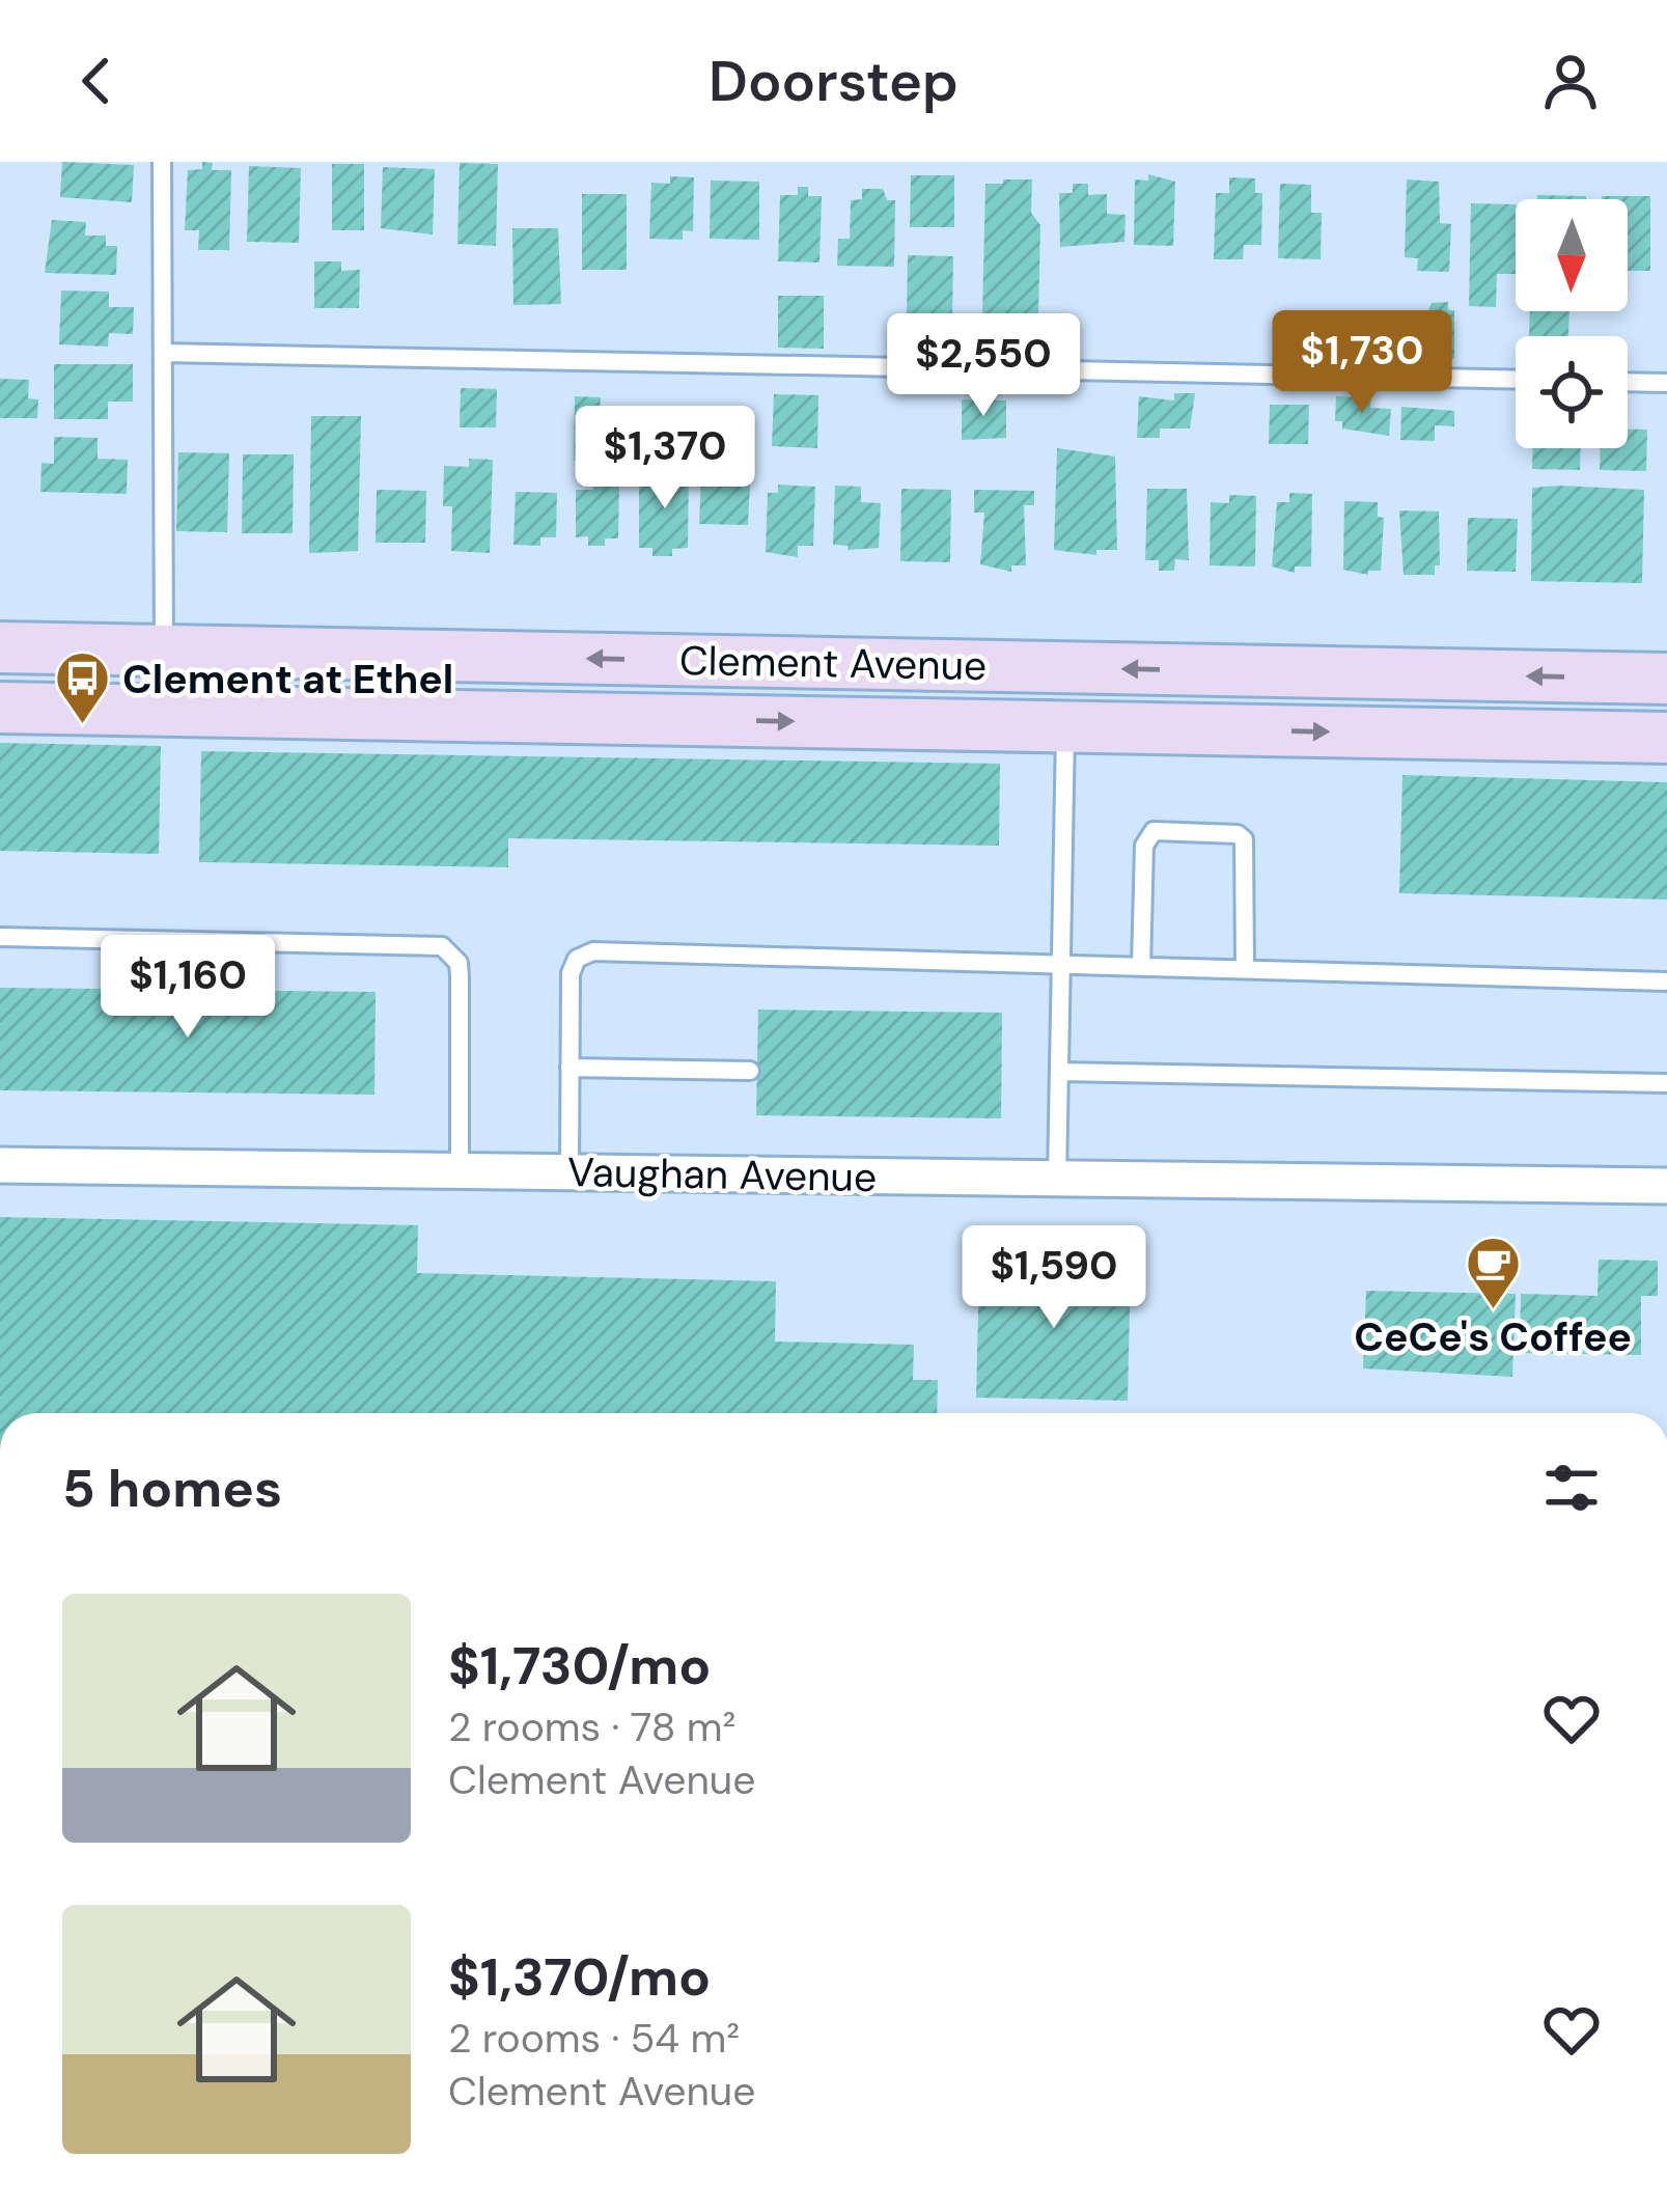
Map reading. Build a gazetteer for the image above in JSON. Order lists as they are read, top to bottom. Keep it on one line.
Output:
{"streets":{"main road":["Clement Avenue"],"street":["Vaughan Avenue"]},"places":{"bus stop":["Clement at Ethel"],"cafe":["CeCe's Coffee"]},"north":"bottom","page":{"header":"Doorstep","price":["$1,730","$2,550","$1,370","$1,160","$1,590"],"heading":"5 homes","list":[{"name":"$1,730/mo","note":"2 rooms · 78 m² · Clement Avenue"},{"name":"$1,370/mo","note":"2 rooms · 54 m² · Clement Avenue"}]}}
